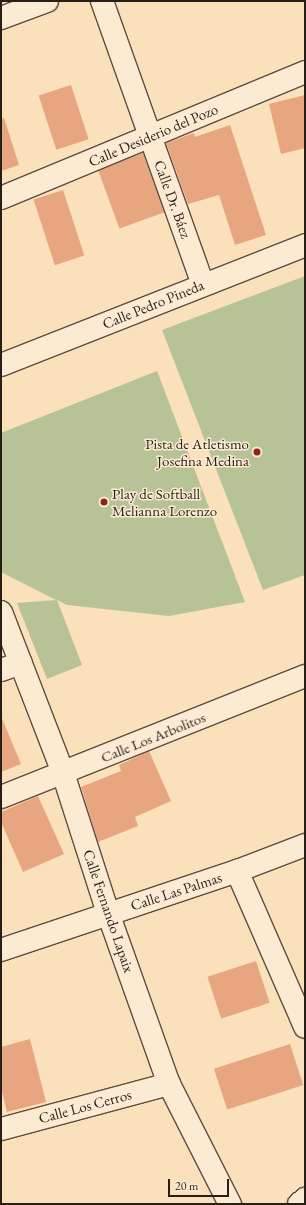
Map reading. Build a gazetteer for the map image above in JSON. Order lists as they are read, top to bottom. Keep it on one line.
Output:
{"streets":{"street":["Calle Desiderio del Pozo","Calle Dr. Báez","Calle Pedro Pineda","Calle Los Arbolitos","Calle Las Palmas","Calle Fernando Lapaix","Calle Los Cerros"]},"crossings":[["Calle Desiderio del Pozo","Calle Dr. Báez"],["Calle Dr. Báez","Calle Pedro Pineda"],["Calle Los Arbolitos","Calle Fernando Lapaix"],["Calle Las Palmas","Calle Fernando Lapaix"],["Calle Fernando Lapaix","Calle Los Cerros"]],"places":["Pista de Atletismo Josefina Medina","Play de Softball Melianna Lorenzo"],"scale_bar":"20 m"}
